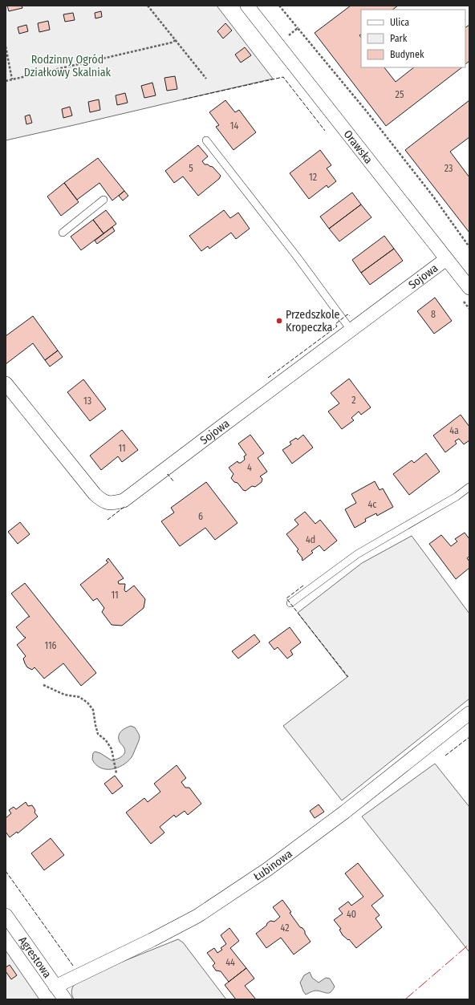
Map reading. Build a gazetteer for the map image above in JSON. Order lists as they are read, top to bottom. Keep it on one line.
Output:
{"streets":{"street":["Orawska","Sojowa","Łubinowa","Agrestowa"]},"crossings":[["Orawska","Sojowa"],["Łubinowa","Agrestowa"]],"parks":["Rodzinny Ogród Działkowy Skalniak"],"places":["Przedszkole Kropeczka"],"house_numbers":["25","14","5","23","12","8","2","13","4a","11","4","4c","6","4d","11","116","40","42","44"],"legend":["Ulica","Park","Budynek"]}
